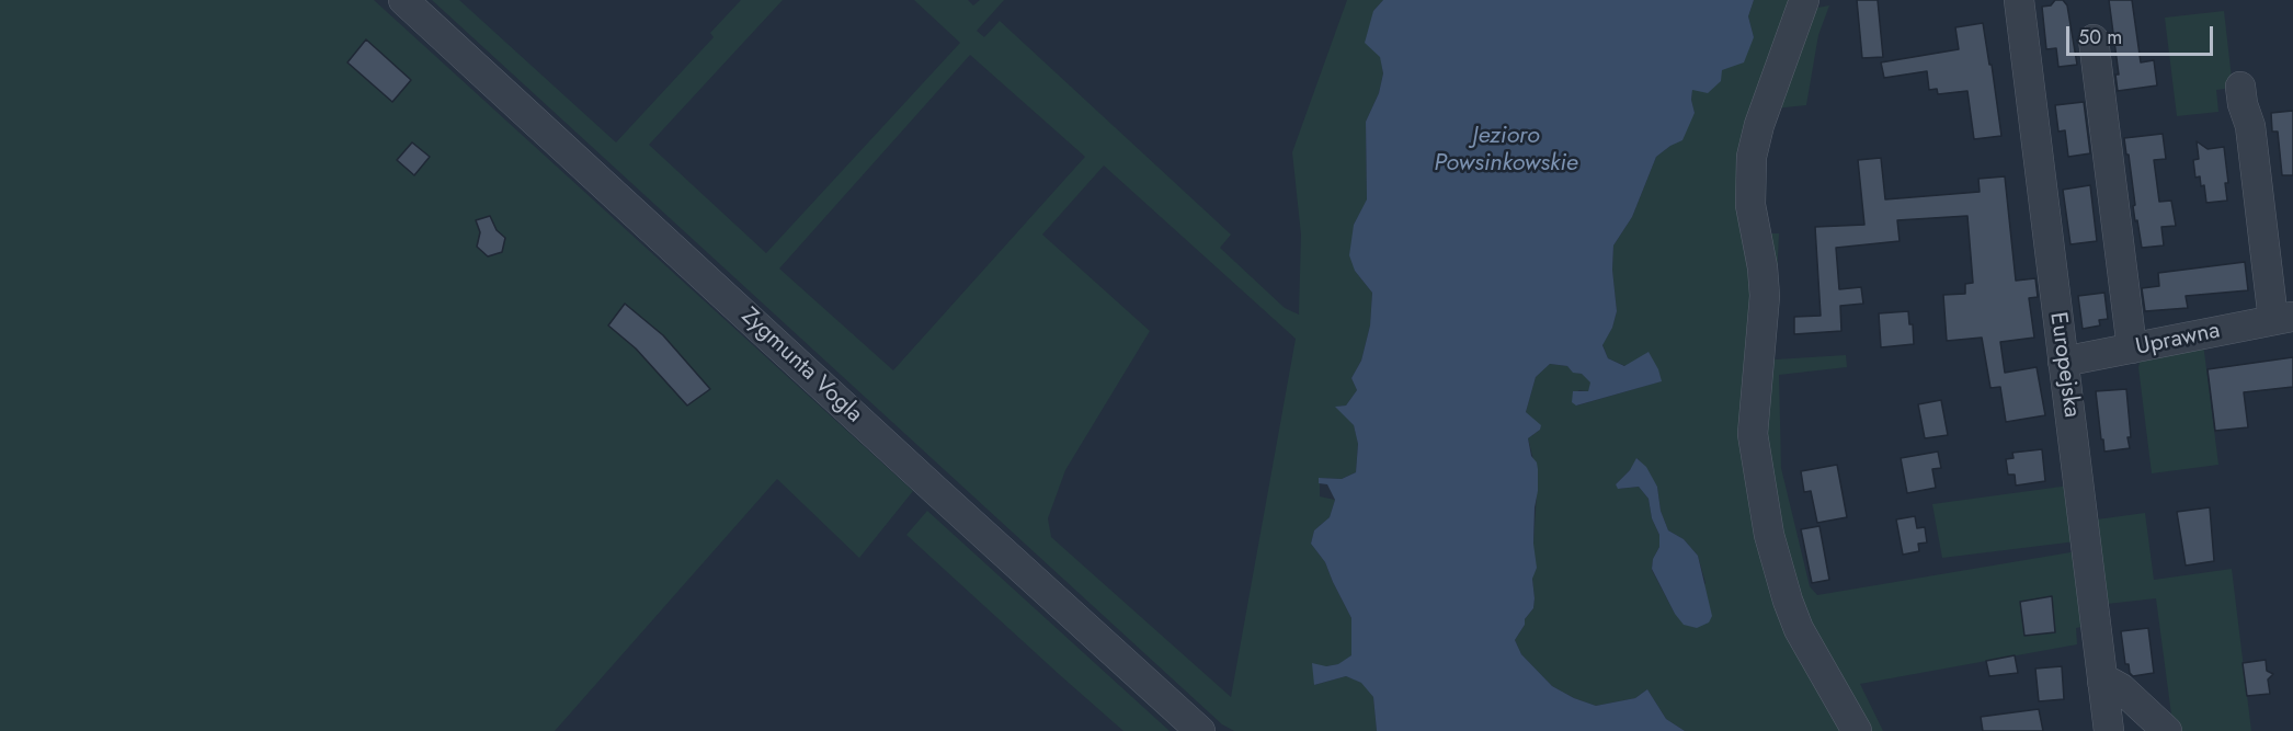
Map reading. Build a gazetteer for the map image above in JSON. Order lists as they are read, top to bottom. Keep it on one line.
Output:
{"streets":{"street":["Uprawna","Europejska","Zygmunta Vogla"]},"crossings":[["Uprawna","Europejska"]],"water":["Jezioro Powsinkowskie"],"scale_bar":"50 m"}
